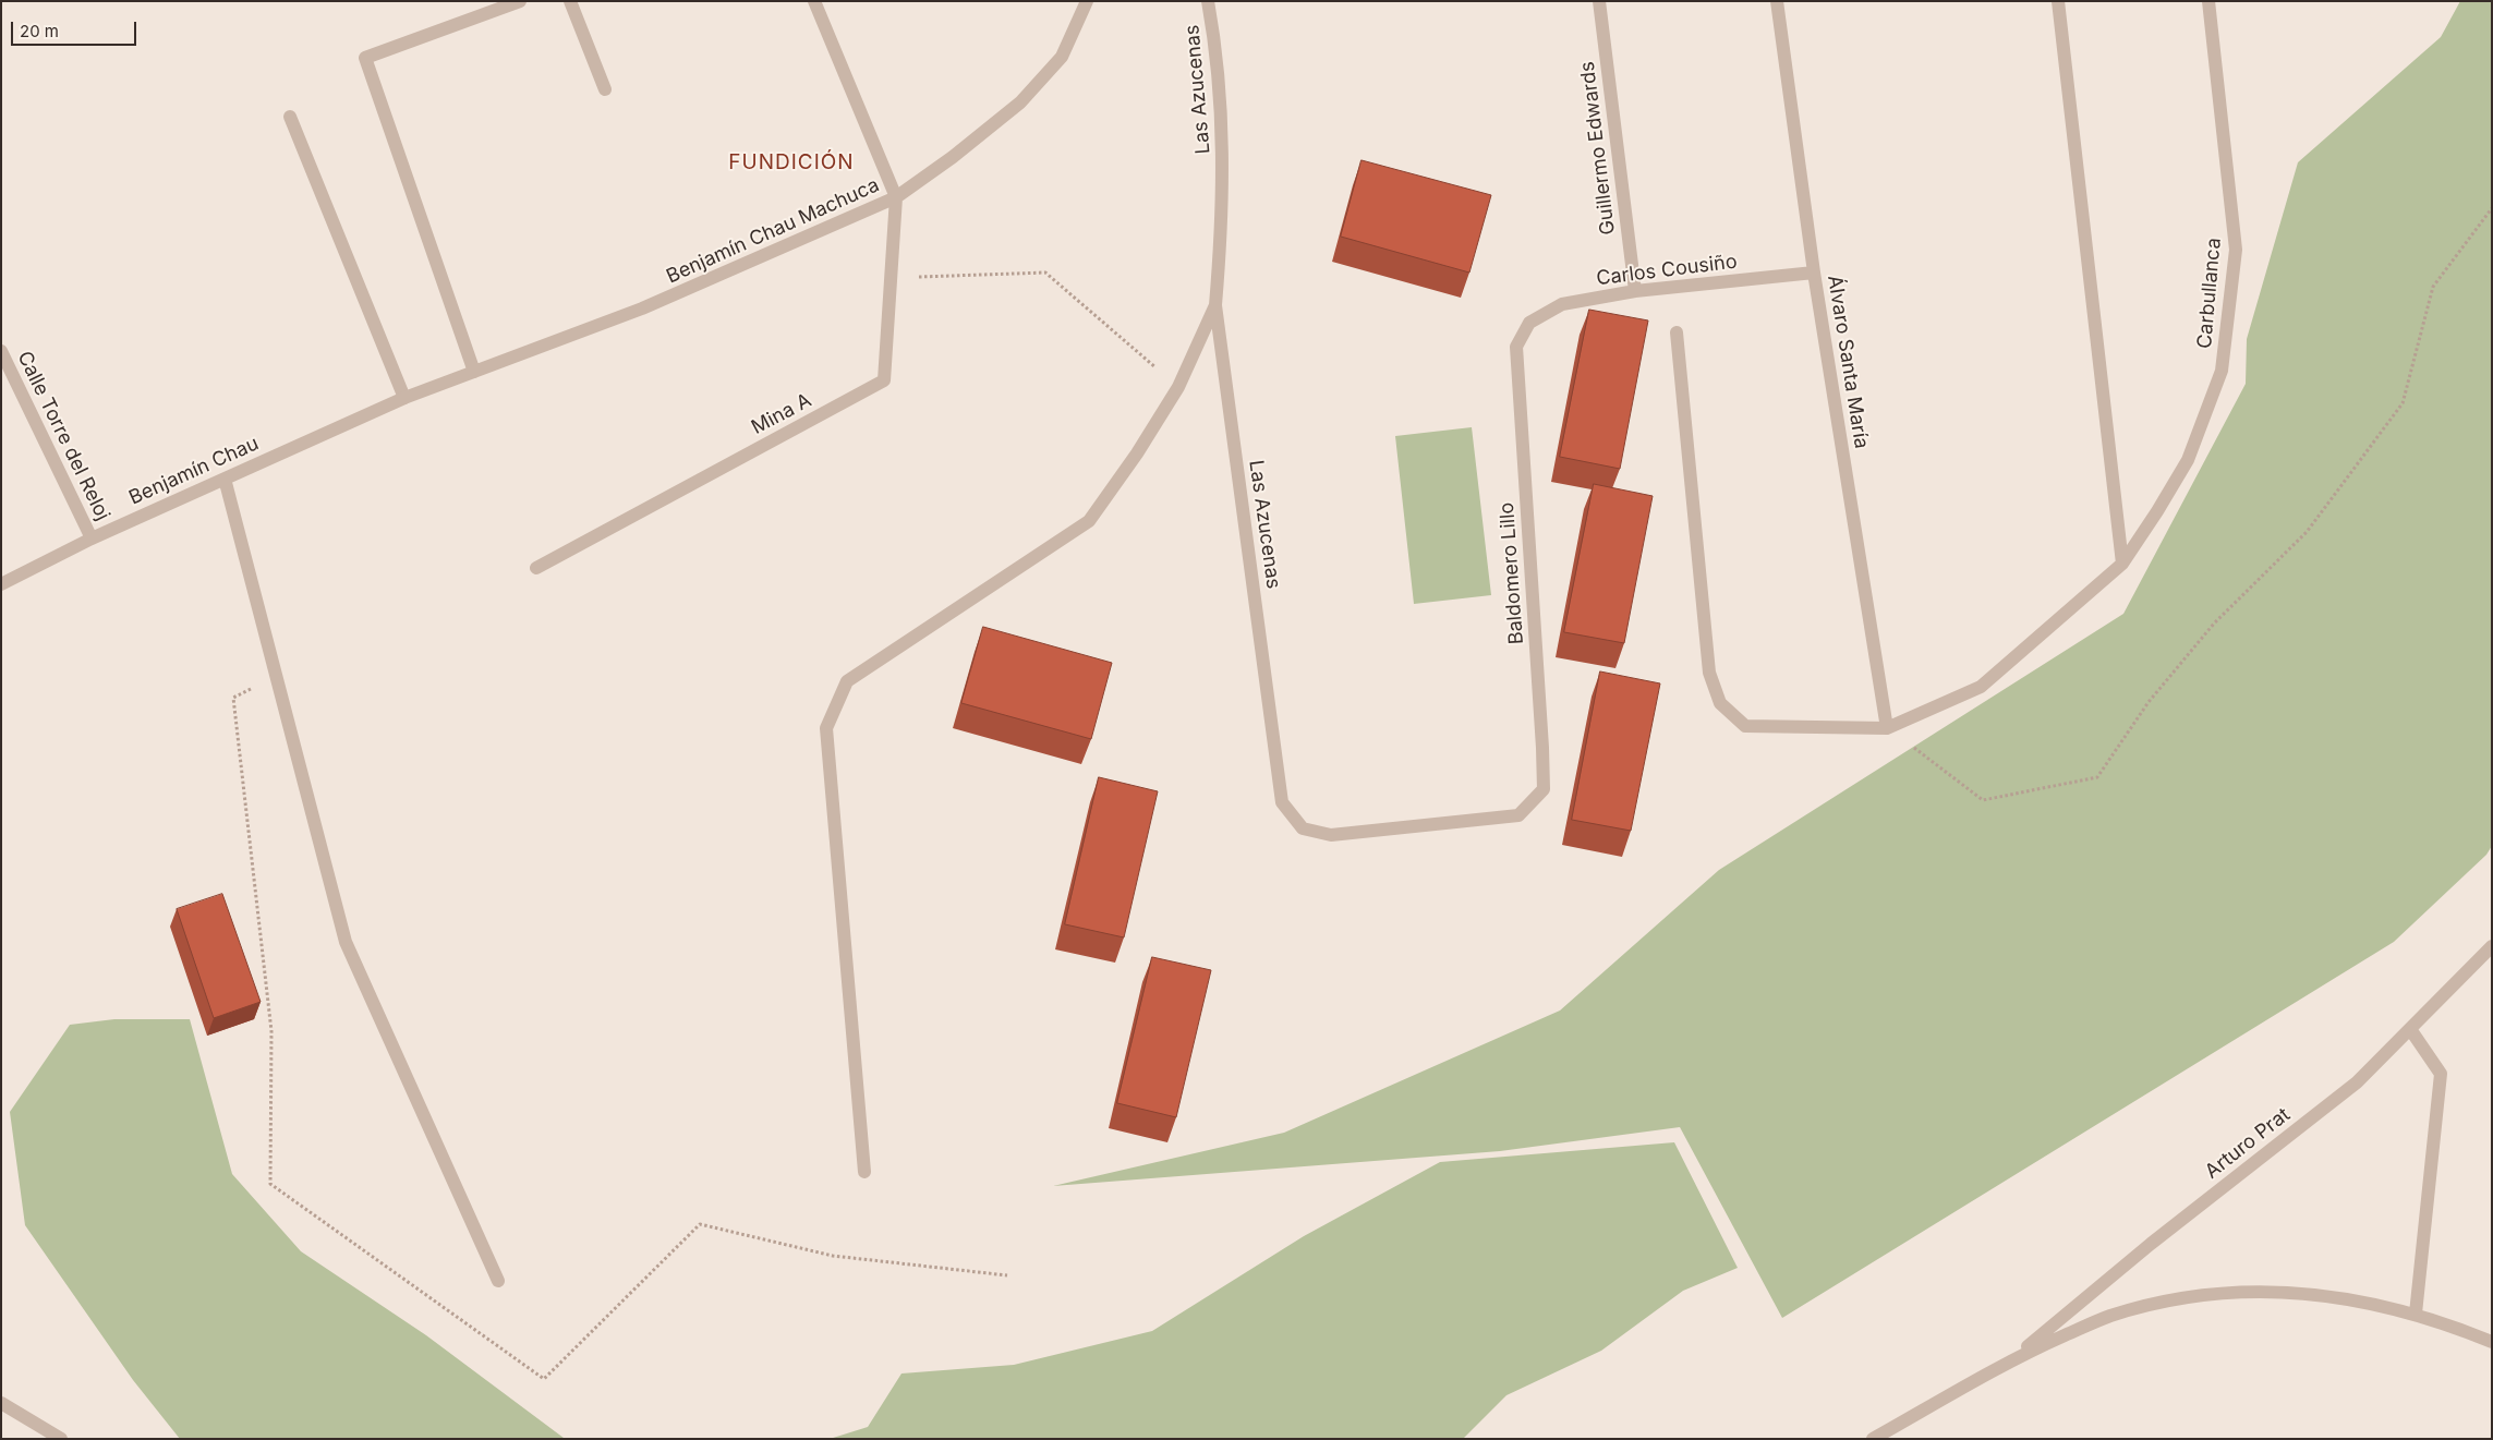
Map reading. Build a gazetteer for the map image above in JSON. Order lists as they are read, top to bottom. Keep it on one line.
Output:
{"streets":{"street":["Las Azucenas","Guillermo Edwards","Benjamín Chau Machuca","Carlos Cousiño","Carbullanca","Álvaro Santa María","Mina A","Calle Torre del Reloj","Benjamín Chau","Baldomero Lillo","Arturo Prat"]},"crossings":[["Las Azucenas","Baldomero Lillo"],["Guillermo Edwards","Carlos Cousiño"],["Benjamín Chau Machuca","Mina A"],["Benjamín Chau Machuca","Benjamín Chau"],["Carlos Cousiño","Álvaro Santa María"],["Carlos Cousiño","Baldomero Lillo"],["Carbullanca","Álvaro Santa María"],["Calle Torre del Reloj","Benjamín Chau"]],"districts":["FUNDICIÓN"],"scale_bar":"20 m"}
